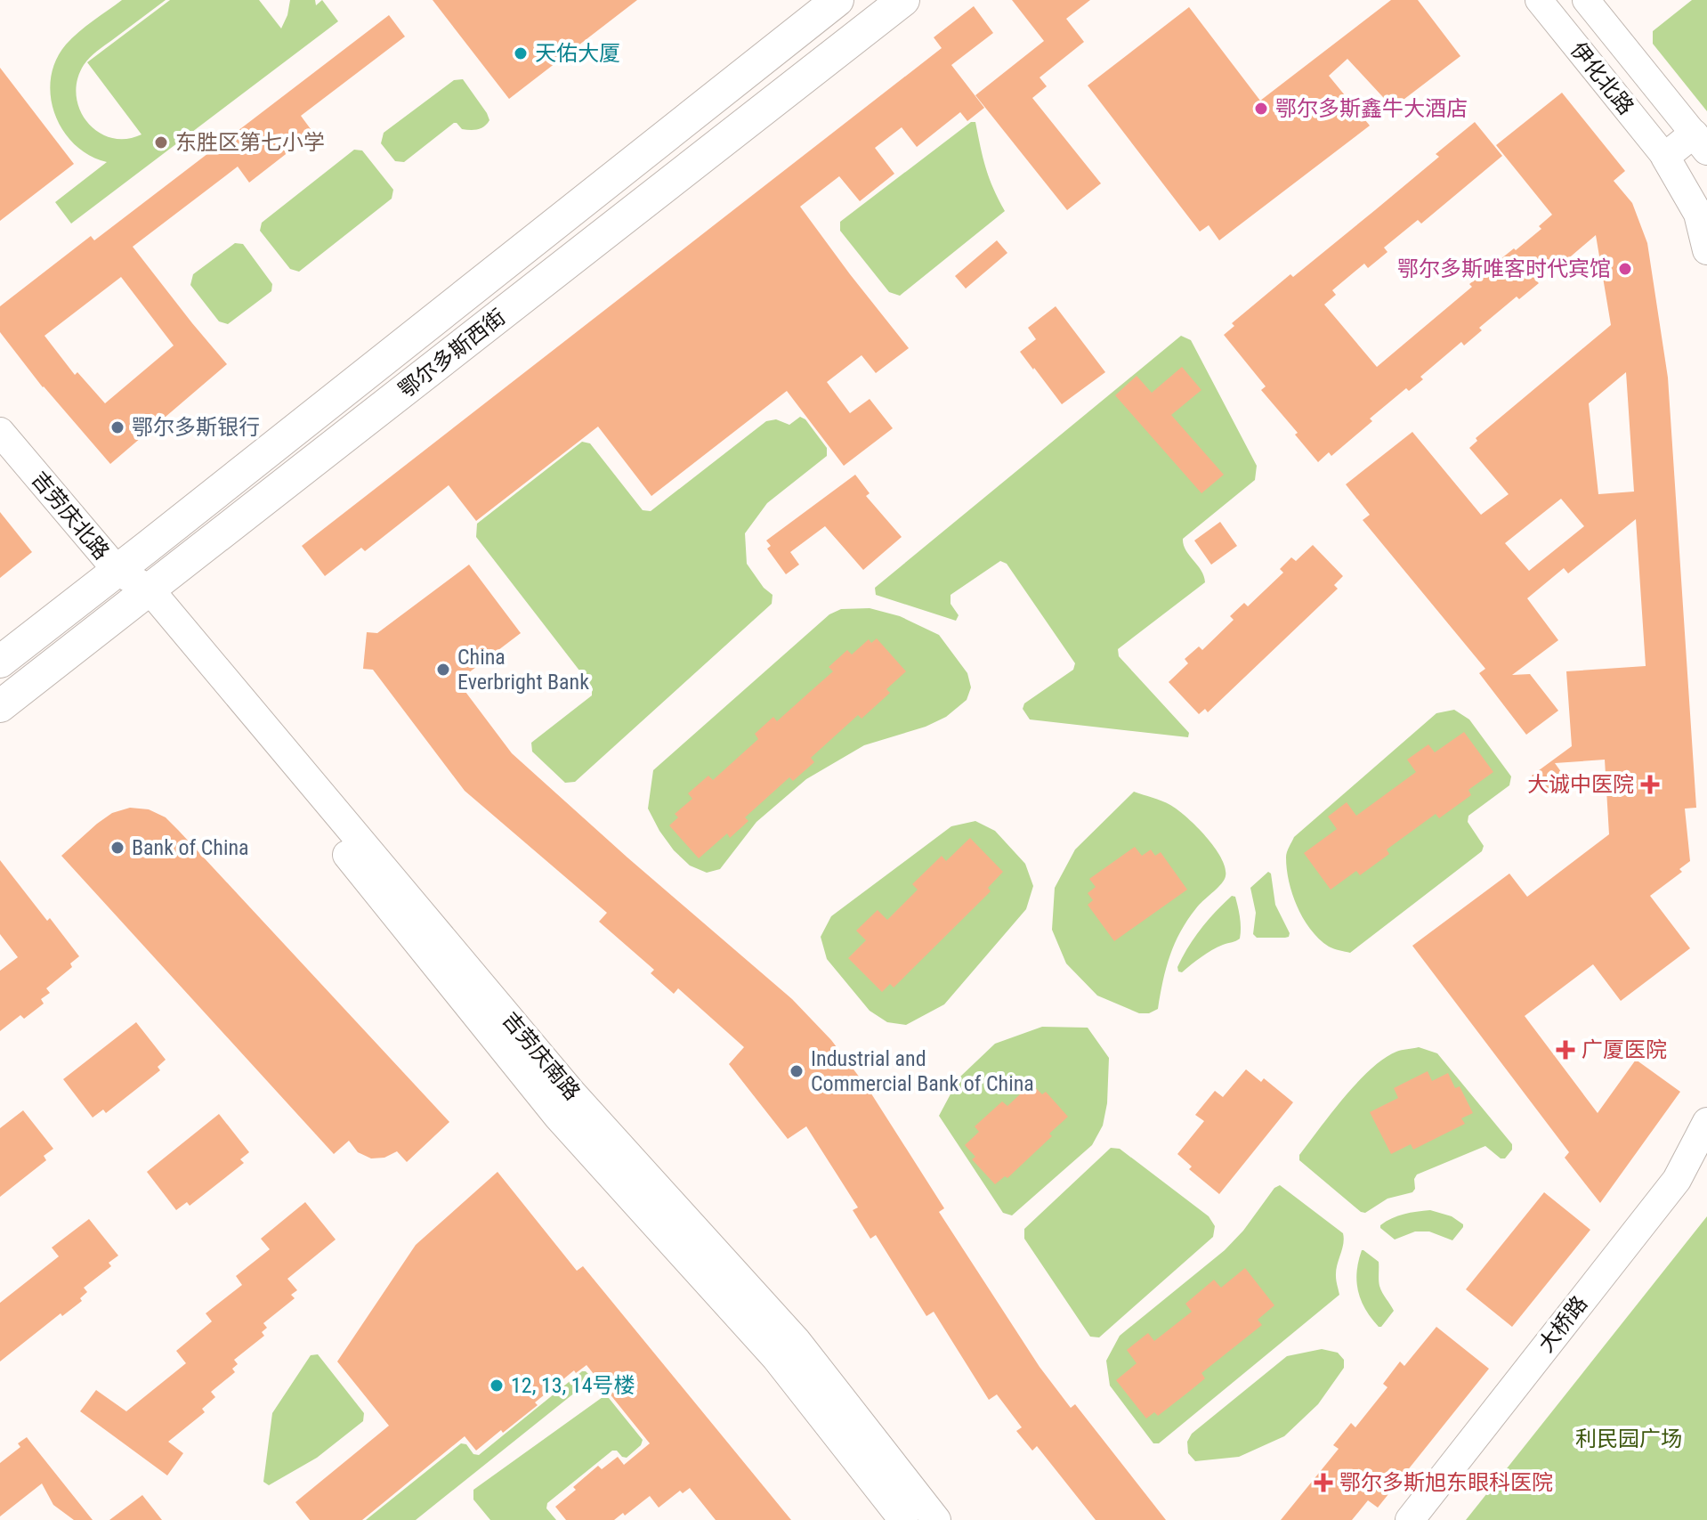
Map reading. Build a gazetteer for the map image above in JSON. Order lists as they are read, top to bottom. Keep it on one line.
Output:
{"streets":{"main road":["鄂尔多斯西街","吉劳庆北路","吉劳庆南路","大桥路"],"street":["伊化北路"]},"crossings":[["鄂尔多斯西街","吉劳庆北路"],["鄂尔多斯西街","吉劳庆南路"],["吉劳庆北路","吉劳庆南路"]],"parks":["利民园广场"],"places":{"other":["天佑大厦","鄂尔多斯鑫牛大酒店","东胜区第七小学","鄂尔多斯唯客时代宾馆","鄂尔多斯银行","China Everbright Bank","Bank of China","Industrial and Commercial Bank of China","12, 13, 14号楼"],"health":["大诚中医院","广厦医院","鄂尔多斯旭东眼科医院"]}}
